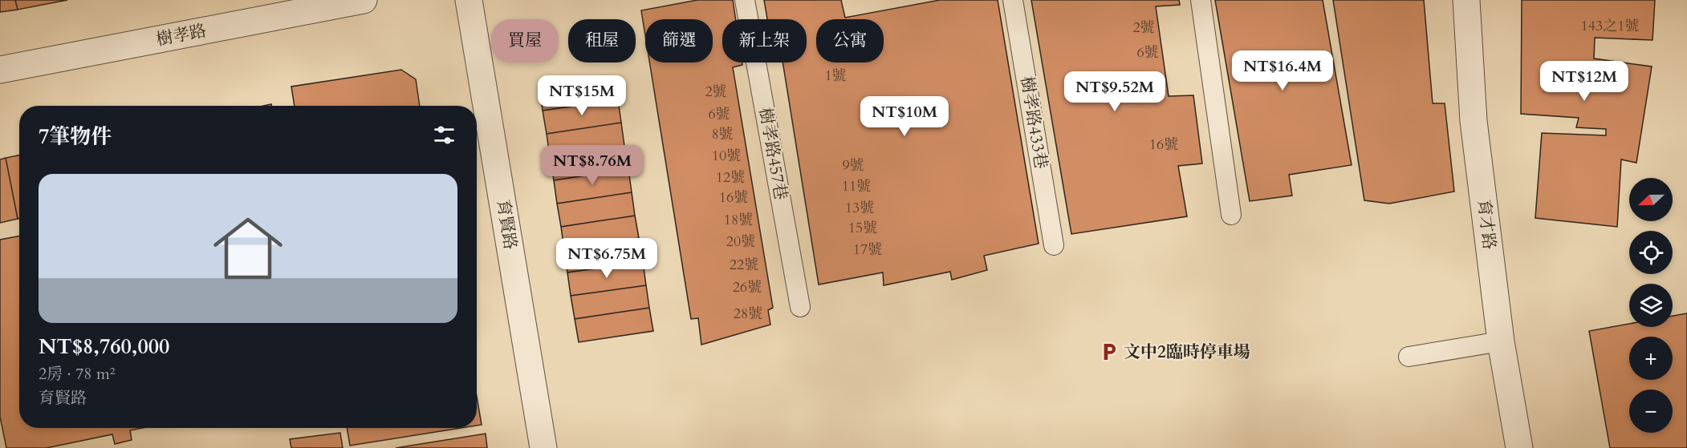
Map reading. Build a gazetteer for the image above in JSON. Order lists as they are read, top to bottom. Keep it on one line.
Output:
{"streets":{"street":["樹孝路","育賢路","育才路"],"lane":["樹孝路433巷","樹孝路457巷"]},"places":{"parking":["文中2臨時停車場"]},"house_numbers":["143之1號","2號","6號","1號","2號","6號","8號","16號","10號","9號","12號","11號","16號","13號","18號","15號","20號","17號","22號","26號","28號"],"north":"left","page":{"chip":["買屋","租屋","篩選","新上架","公寓"],"price":["NT$16.4M","NT$12M","NT$9.52M","NT$15M","NT$10M","NT$8.76M","NT$6.75M"],"heading":"7筆物件","list":[{"name":"NT$8,760,000","note":"2房 · 78 m² · 育賢路"}],"map_buttons":["+","−"]}}
